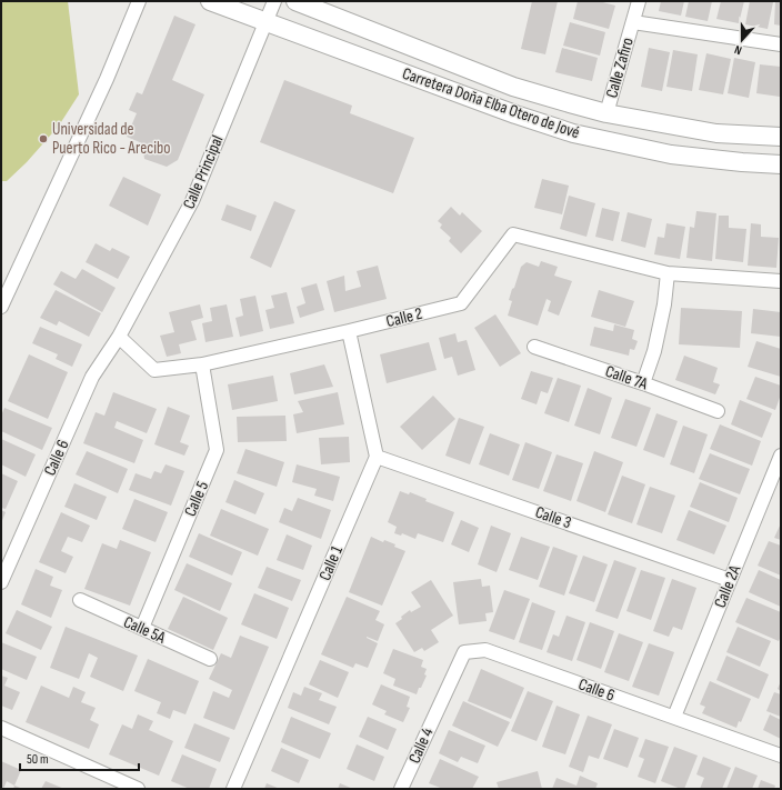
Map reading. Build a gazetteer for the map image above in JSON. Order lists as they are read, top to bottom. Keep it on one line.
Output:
{"streets":{"street":["Calle Zafiro","Carretera Doña Elba Otero de Jové","Calle Principal","Calle 2","Calle 7A","Calle 6","Calle 5","Calle 3","Calle 1","Calle 2A","Calle 5A","Calle 4"]},"crossings":[["Calle Zafiro","Carretera Doña Elba Otero de Jové"],["Carretera Doña Elba Otero de Jové","Calle Principal"],["Calle Principal","Calle 2"],["Calle Principal","Calle 6"],["Calle 2","Calle 6"],["Calle 2","Calle 5"],["Calle 6","Calle 2A"],["Calle 6","Calle 4"],["Calle 5","Calle 5A"],["Calle 3","Calle 1"],["Calle 3","Calle 2A"]],"places":["Universidad de Puerto Rico - Arecibo"],"scale_bar":"50 m","north":"bottom"}
